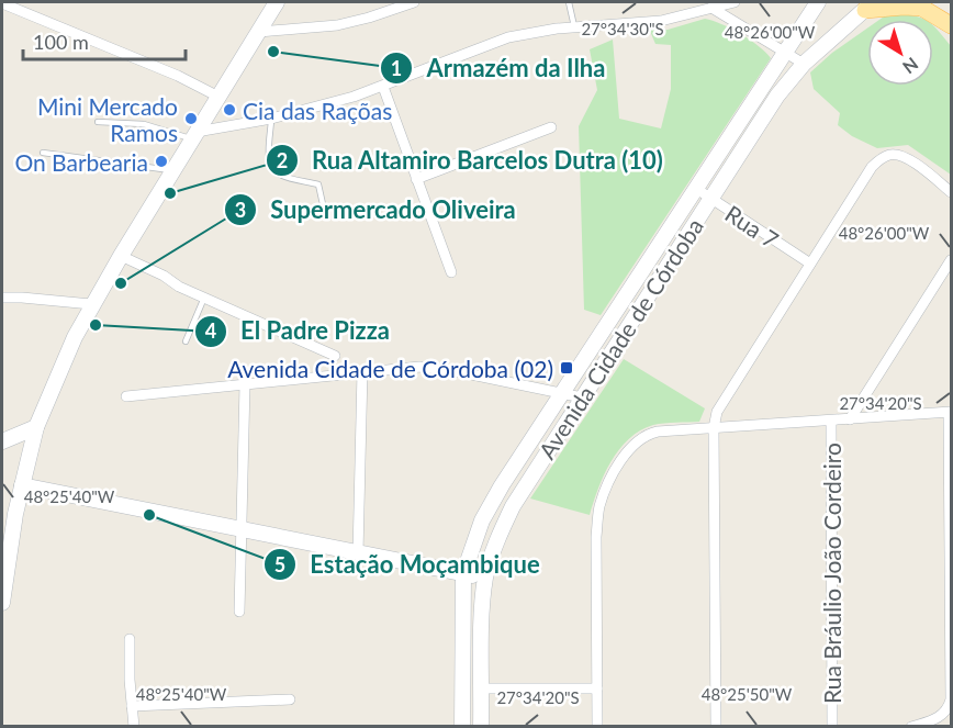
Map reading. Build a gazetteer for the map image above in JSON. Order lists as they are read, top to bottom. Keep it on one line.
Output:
{"streets":{"street":["Rua 7","Avenida Cidade de Córdoba","Rua Bráulio João Cordeiro"]},"crossings":[["Rua 7","Avenida Cidade de Córdoba"]],"places":{"other":["Armazém da Ilha","Cia das Raçõas","Mini Mercado Ramos","On Barbearia","Rua Altamiro Barcelos Dutra (10)","Supermercado Oliveira","El Padre Pizza","Estação Moçambique"],"transit":["Avenida Cidade de Córdoba (02)"]},"scale_bar":"100 m","north":"bottom right","coordinates":["27°34'30\"S","48°26'00\"W","27°34'20\"S","48°25'40\"W","48°25'50\"W"]}
